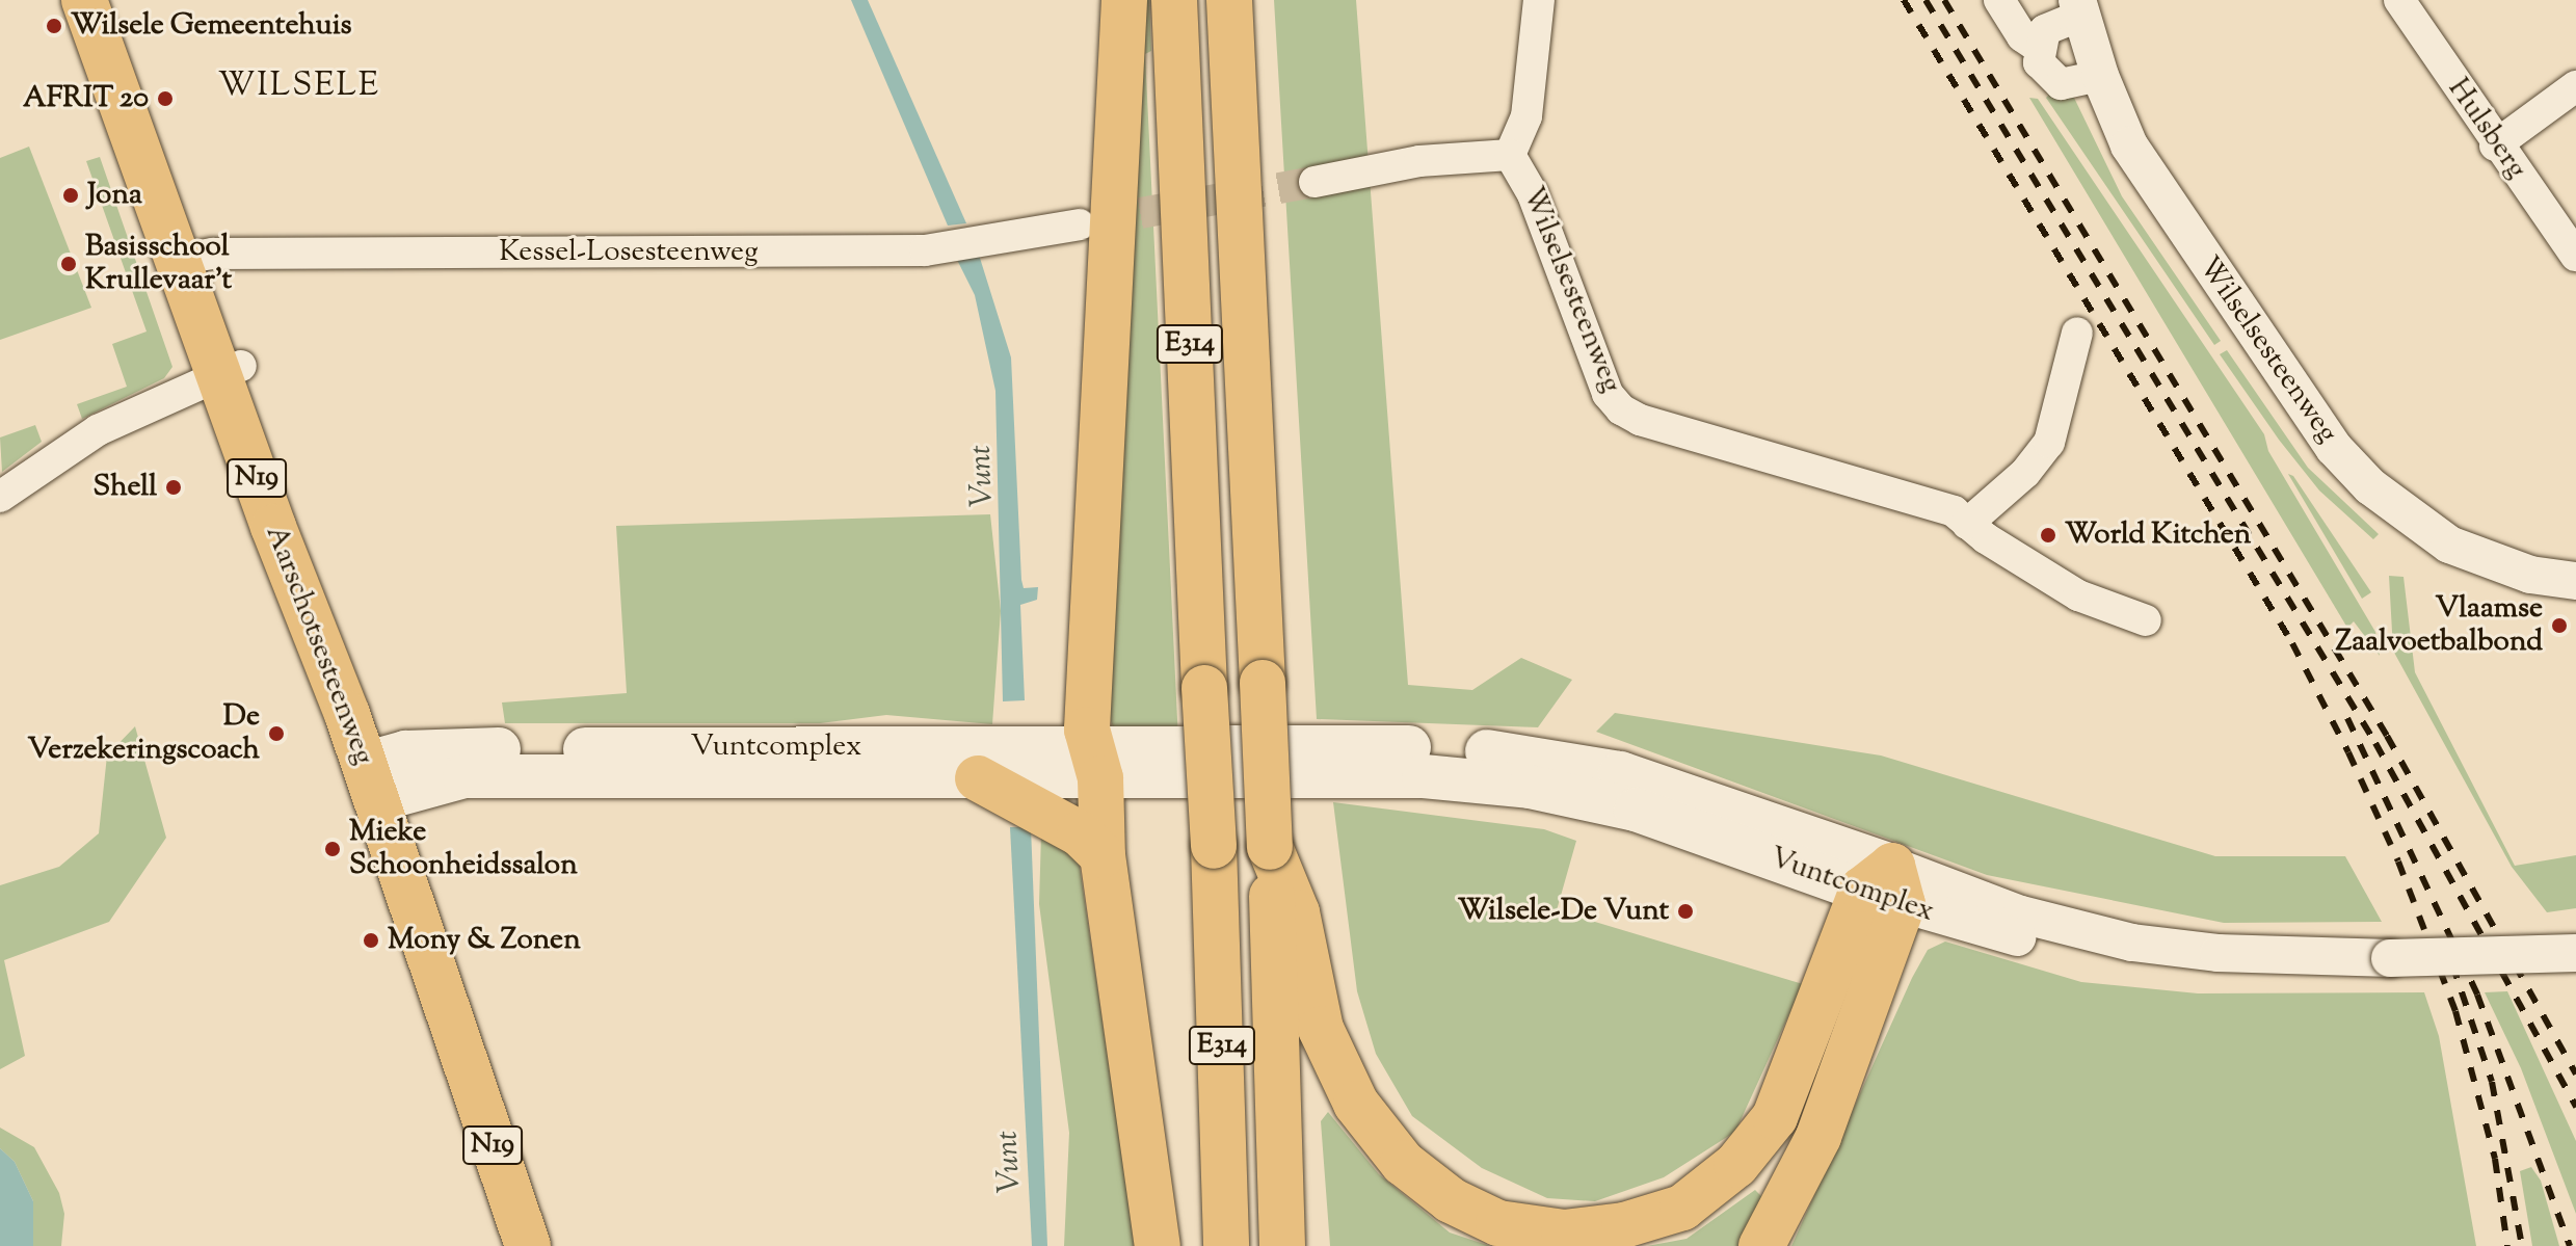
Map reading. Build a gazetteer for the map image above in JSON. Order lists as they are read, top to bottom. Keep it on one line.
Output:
{"streets":{"main road":["E314","N19","Aarschotsesteenweg","Vuntcomplex"],"street":["Hulsberg","Kessel-Losesteenweg","Wilselsesteenweg"]},"crossings":[["Kessel-Losesteenweg","Aarschotsesteenweg"],["Aarschotsesteenweg","Vuntcomplex"]],"districts":["WILSELE"],"water":["Vunt"],"places":["Wilsele Gemeentehuis","AFRIT 20","Jona","Basisschool Krullevaar't","Shell","World Kitchen","Vlaamse Zaalvoetbalbond","De Verzekeringscoach","Mieke Schoonheidssalon","Wilsele-De Vunt","Mony & Zonen"]}
